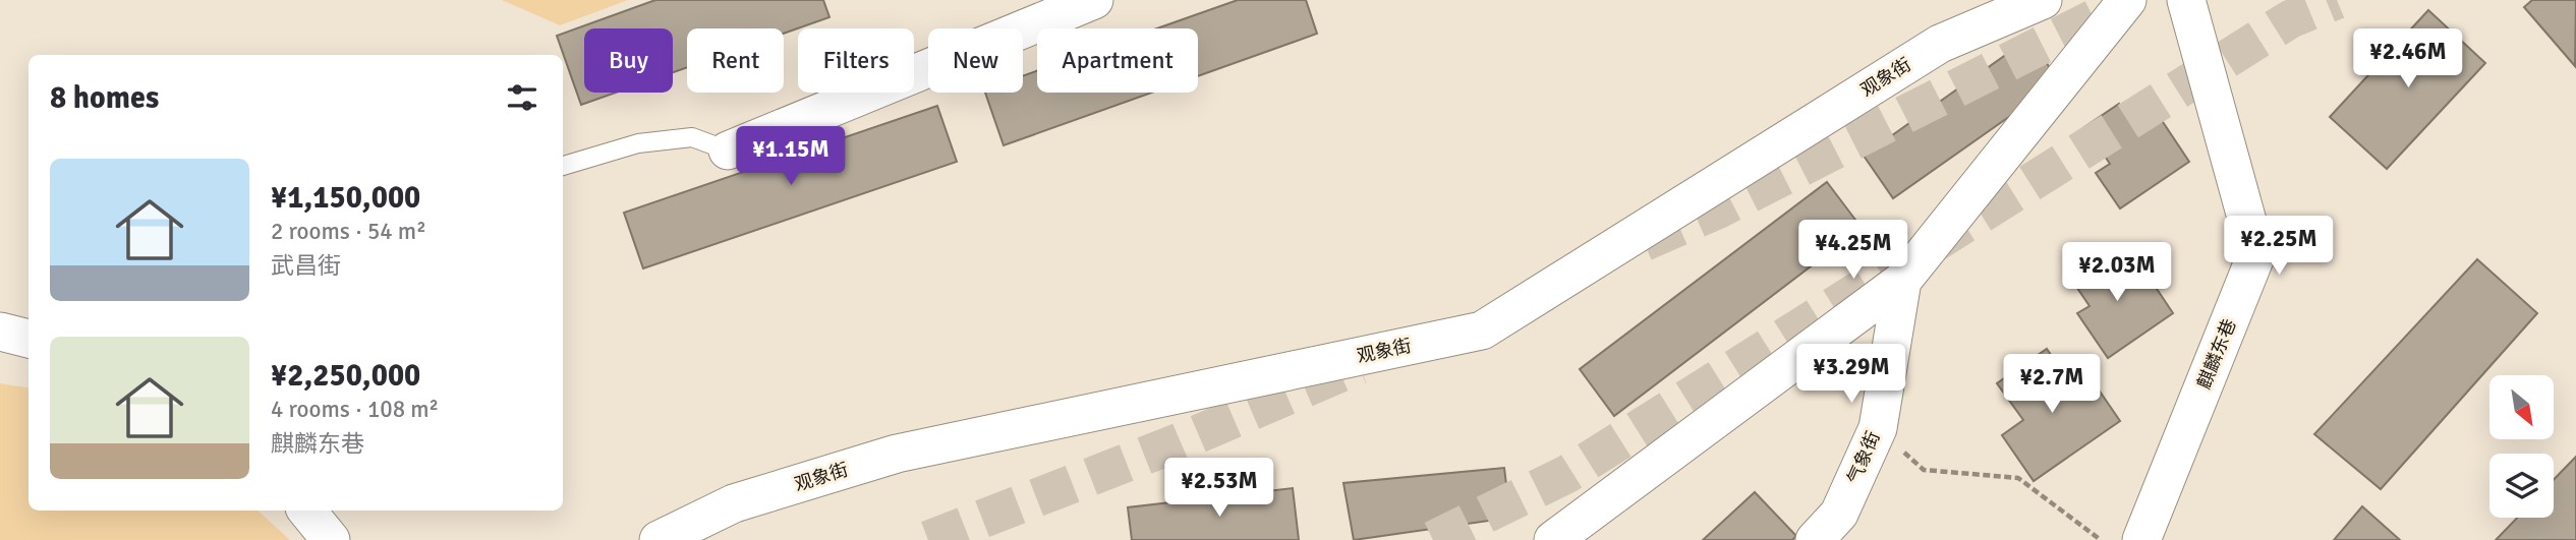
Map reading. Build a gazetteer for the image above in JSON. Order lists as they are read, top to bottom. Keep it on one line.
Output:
{"streets":{"street":["观象街","麒麟东巷","气象街"]},"north":"bottom right","page":{"price":["¥2.46M","¥1.15M","¥2.25M","¥4.25M","¥2.03M","¥3.29M","¥2.7M","¥2.53M"],"chip":["Buy","Rent","Filters","New","Apartment"],"heading":"8 homes","list":[{"name":"¥1,150,000","note":"2 rooms · 54 m² · 武昌街"},{"name":"¥2,250,000","note":"4 rooms · 108 m² · 麒麟东巷"}]}}
